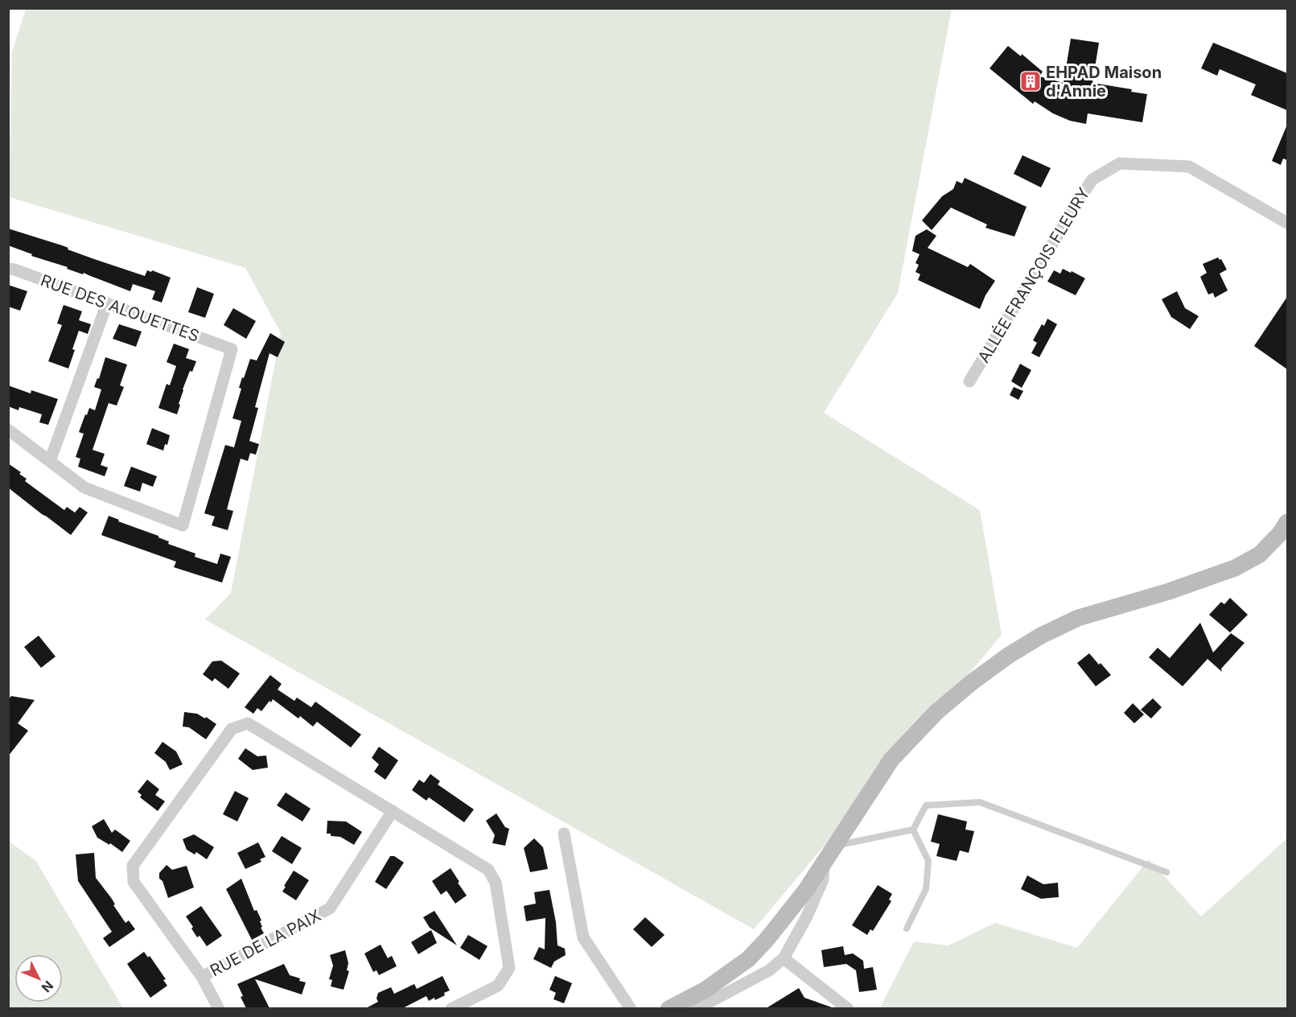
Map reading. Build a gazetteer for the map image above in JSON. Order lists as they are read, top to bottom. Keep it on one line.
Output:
{"streets":{"street":["ALLÉE FRANÇOIS FLEURY","RUE DES ALOUETTES","RUE DE LA PAIX"]},"places":{"building":["EHPAD Maison d'Annie"]},"north":"bottom right"}
